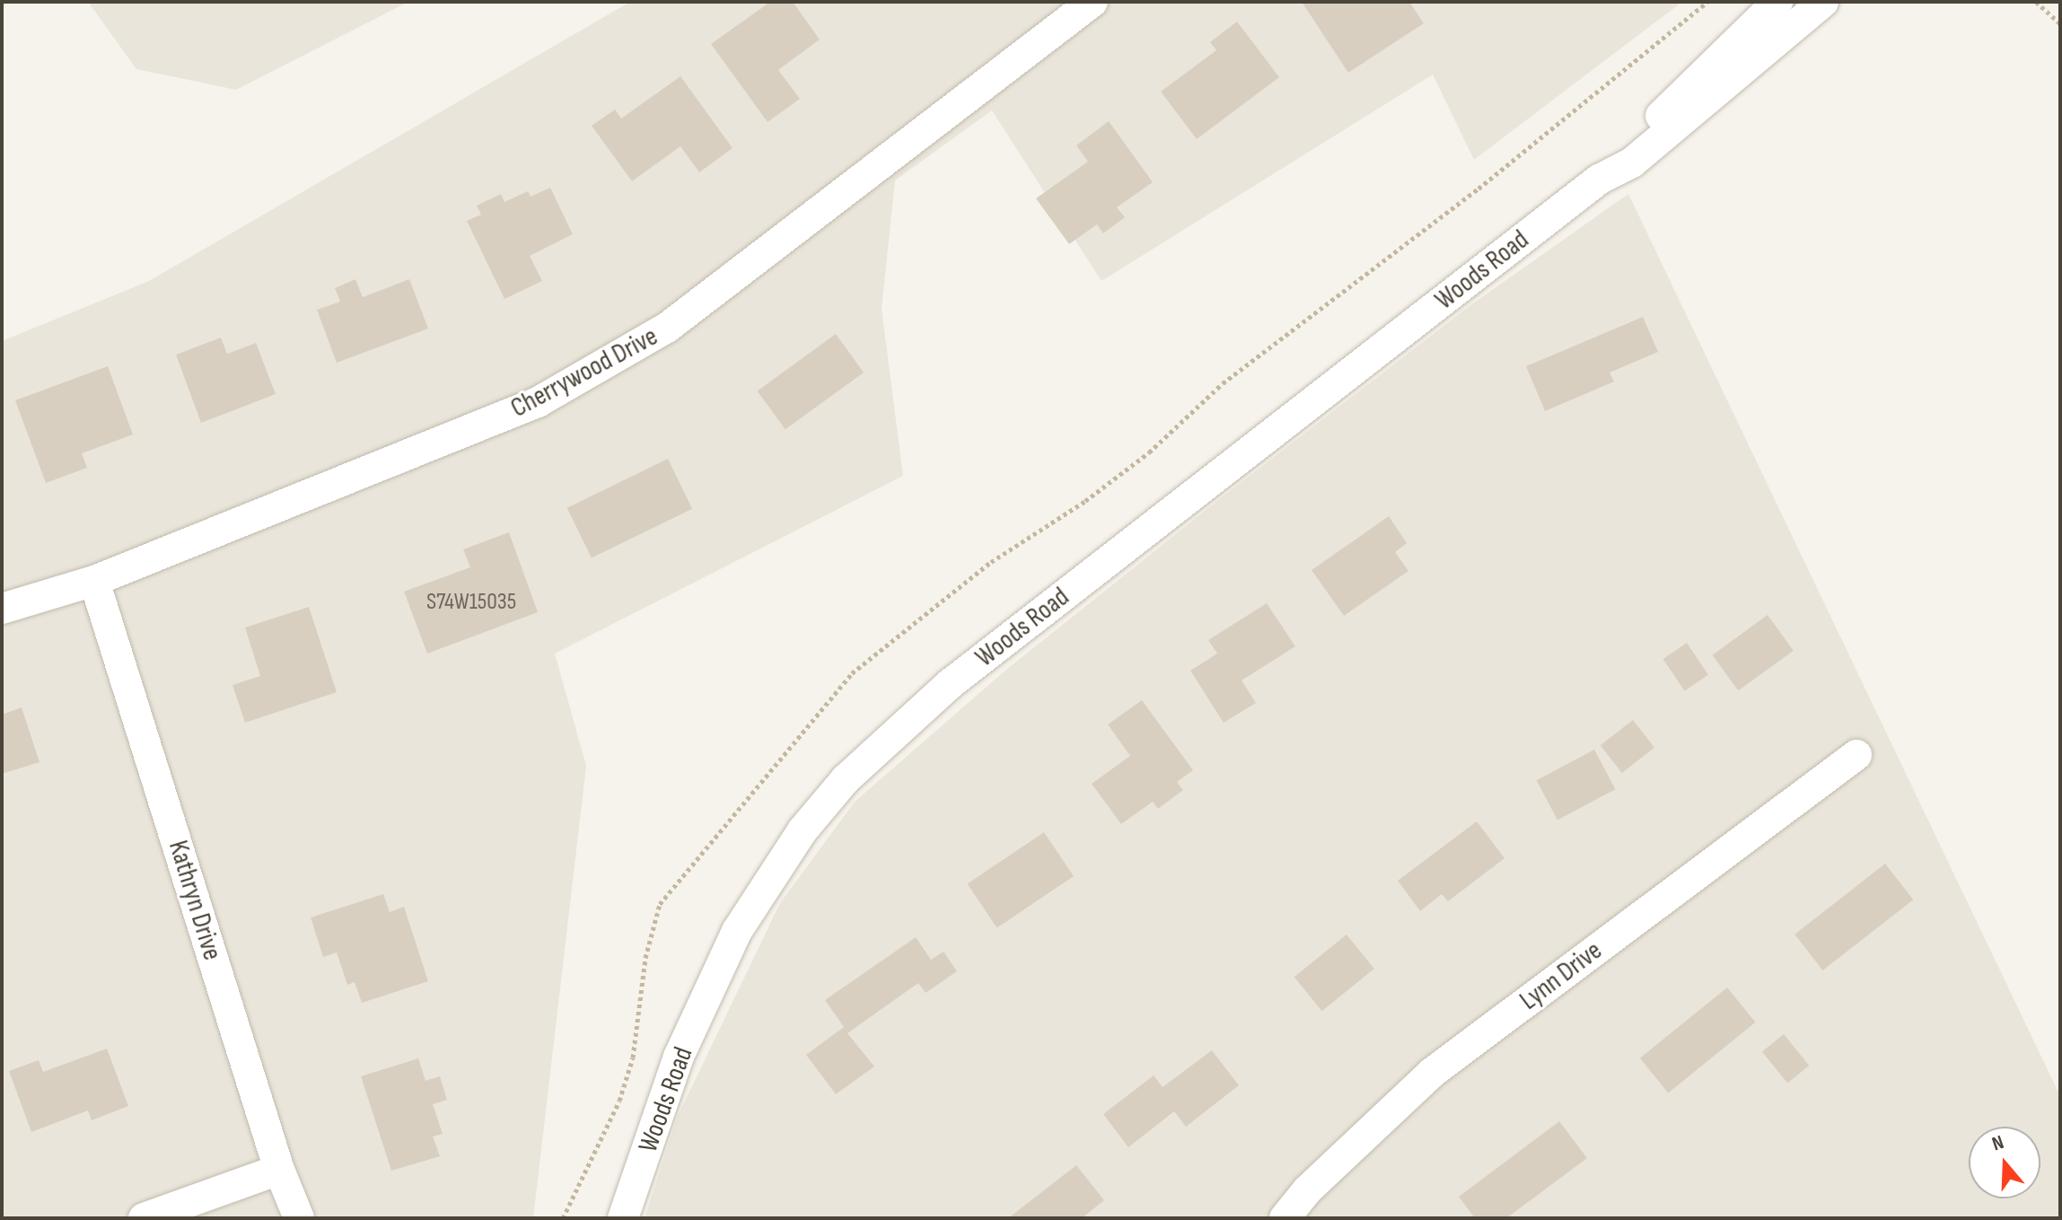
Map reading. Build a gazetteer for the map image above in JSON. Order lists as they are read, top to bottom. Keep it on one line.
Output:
{"streets":{"street":["Woods Road","Cherrywood Drive","Kathryn Drive","Lynn Drive"]},"crossings":[["Cherrywood Drive","Kathryn Drive"]],"house_numbers":["S74W15035"],"north":"top"}
